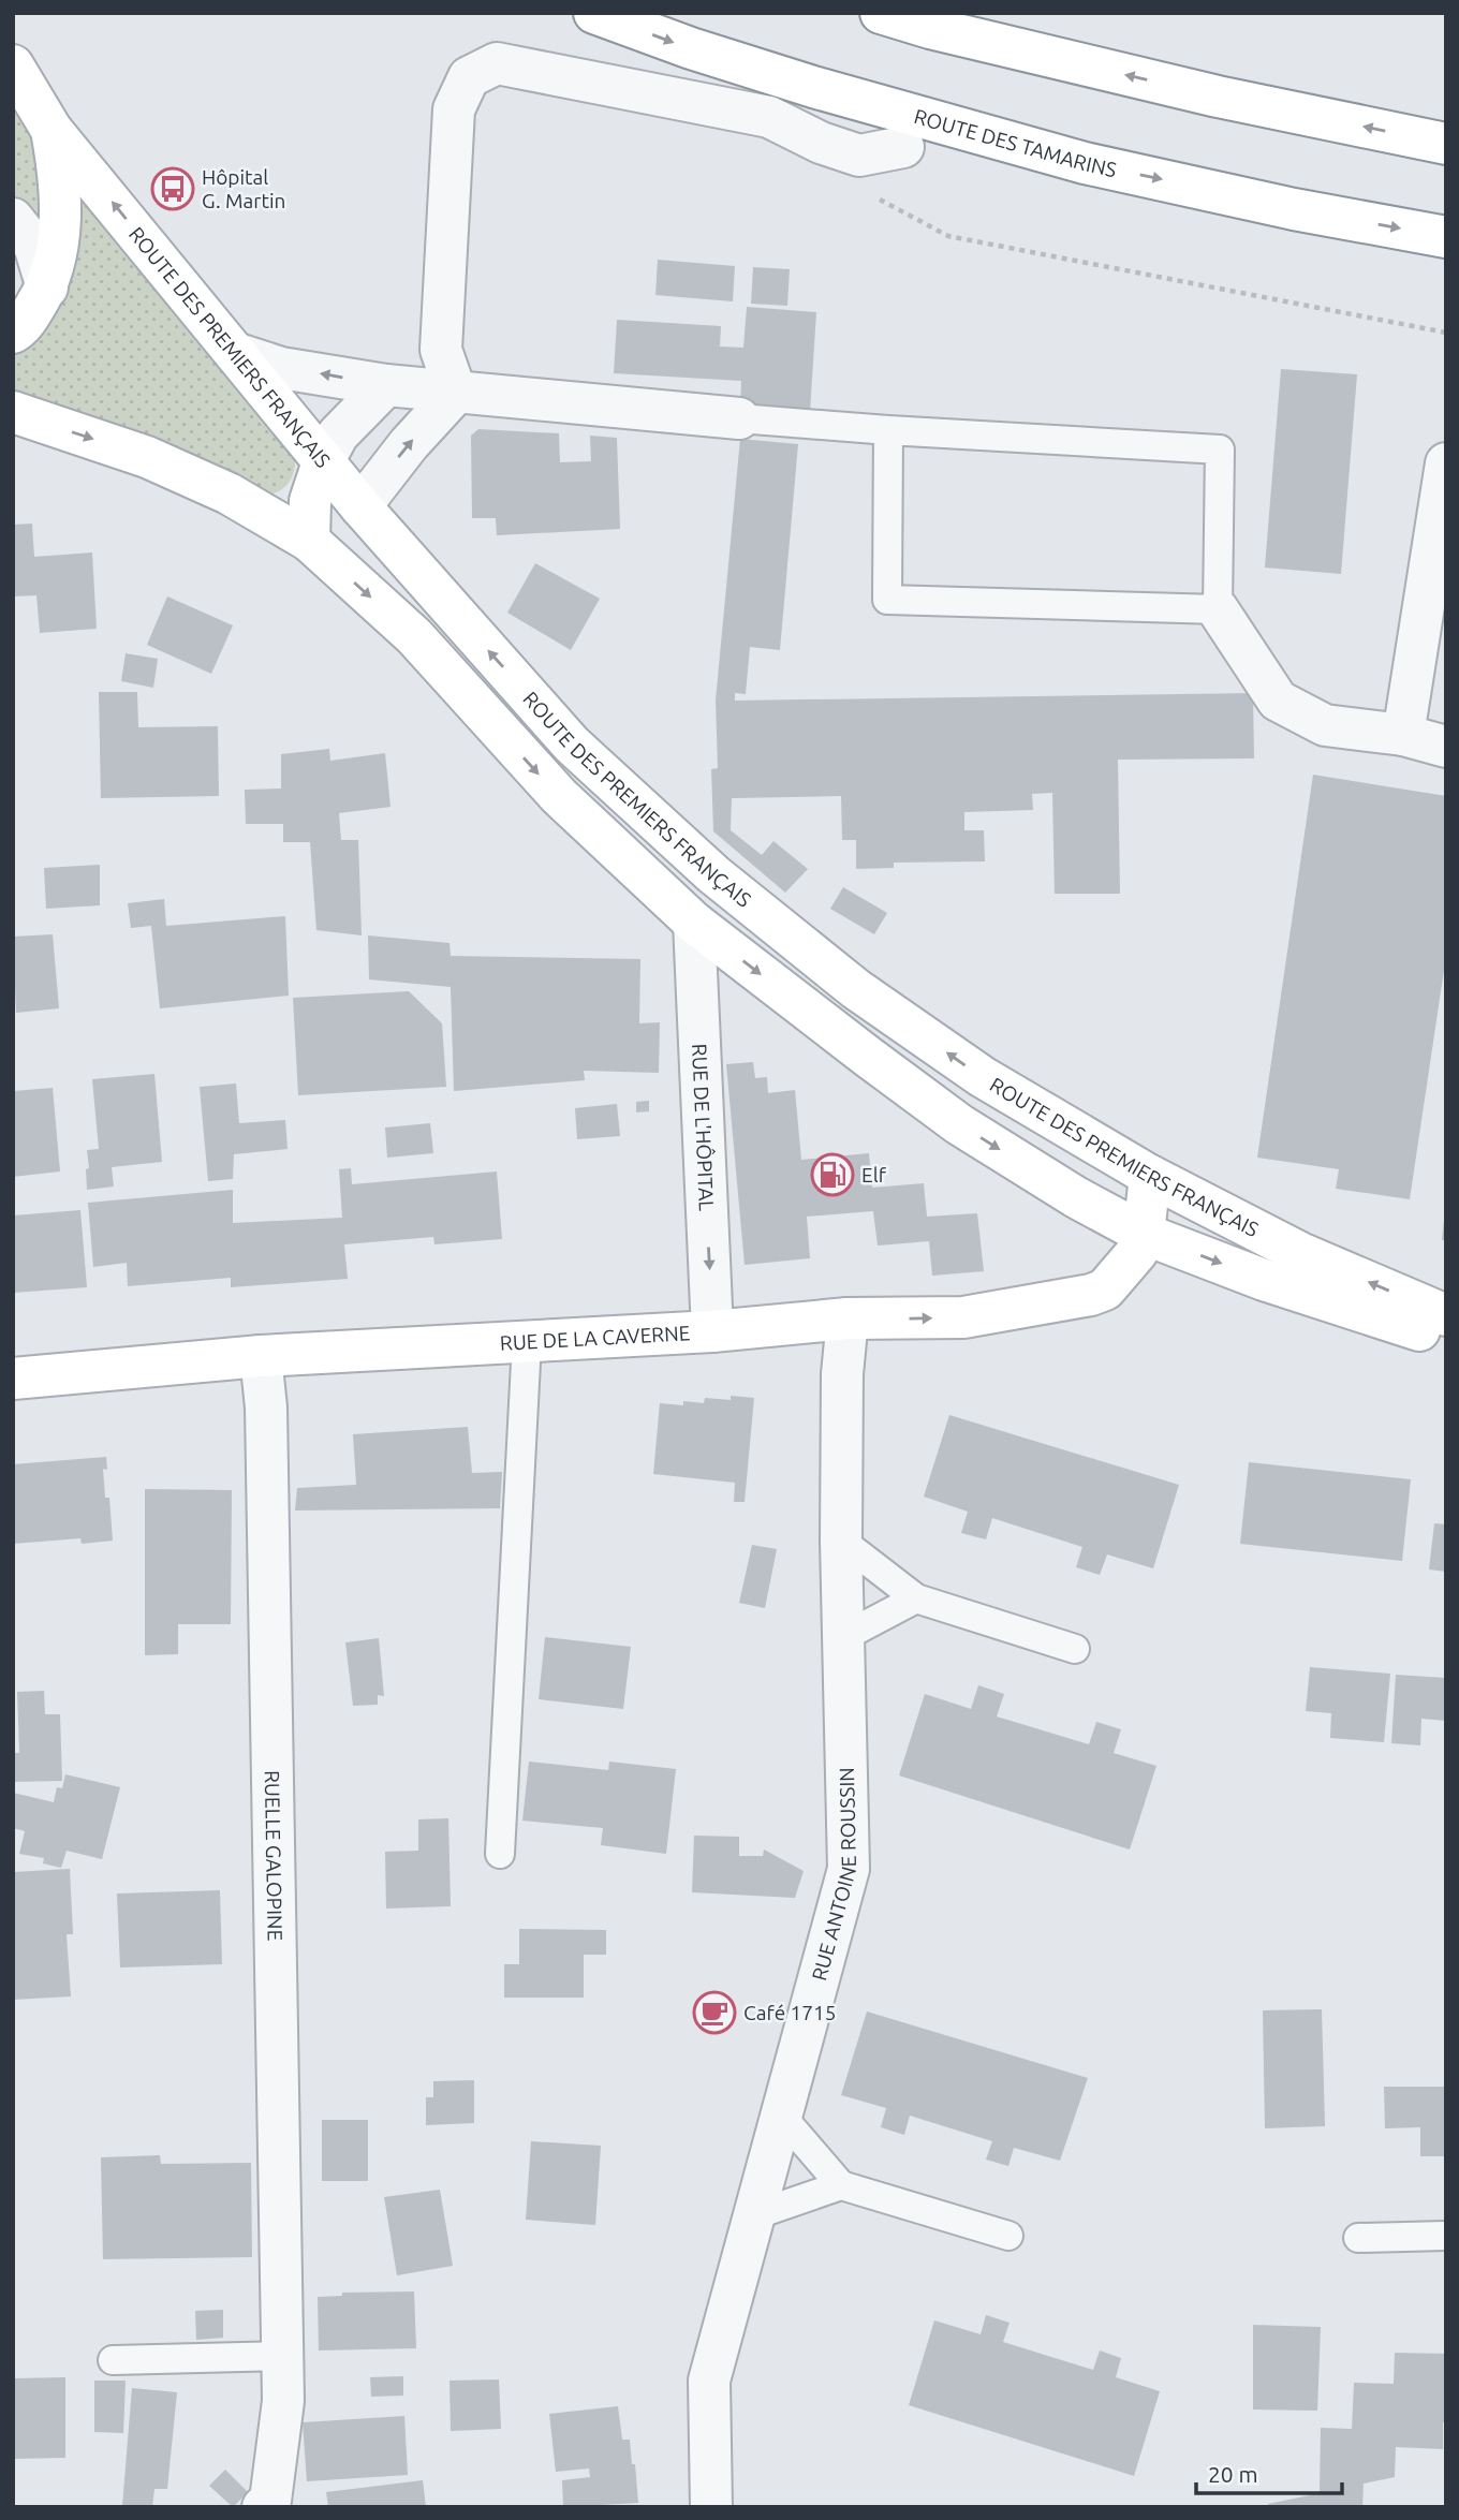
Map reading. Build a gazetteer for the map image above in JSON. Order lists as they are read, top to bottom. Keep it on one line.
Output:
{"streets":{"main road":["ROUTE DES TAMARINS","ROUTE DES PREMIERS FRANÇAIS","RUE DE LA CAVERNE"],"street":["RUE DE L'HÔPITAL","RUELLE GALOPINE","RUE ANTOINE ROUSSIN"]},"crossings":[["RUE DE L'HÔPITAL","RUE DE LA CAVERNE"],["RUE DE LA CAVERNE","RUELLE GALOPINE"],["RUE DE LA CAVERNE","RUE ANTOINE ROUSSIN"]],"one_way":["RUE DE L'HÔPITAL"],"places":{"bus stop":["Hôpital G. Martin"],"fuel station":["Elf"],"cafe":["Café 1715"]},"scale_bar":"20 m"}
